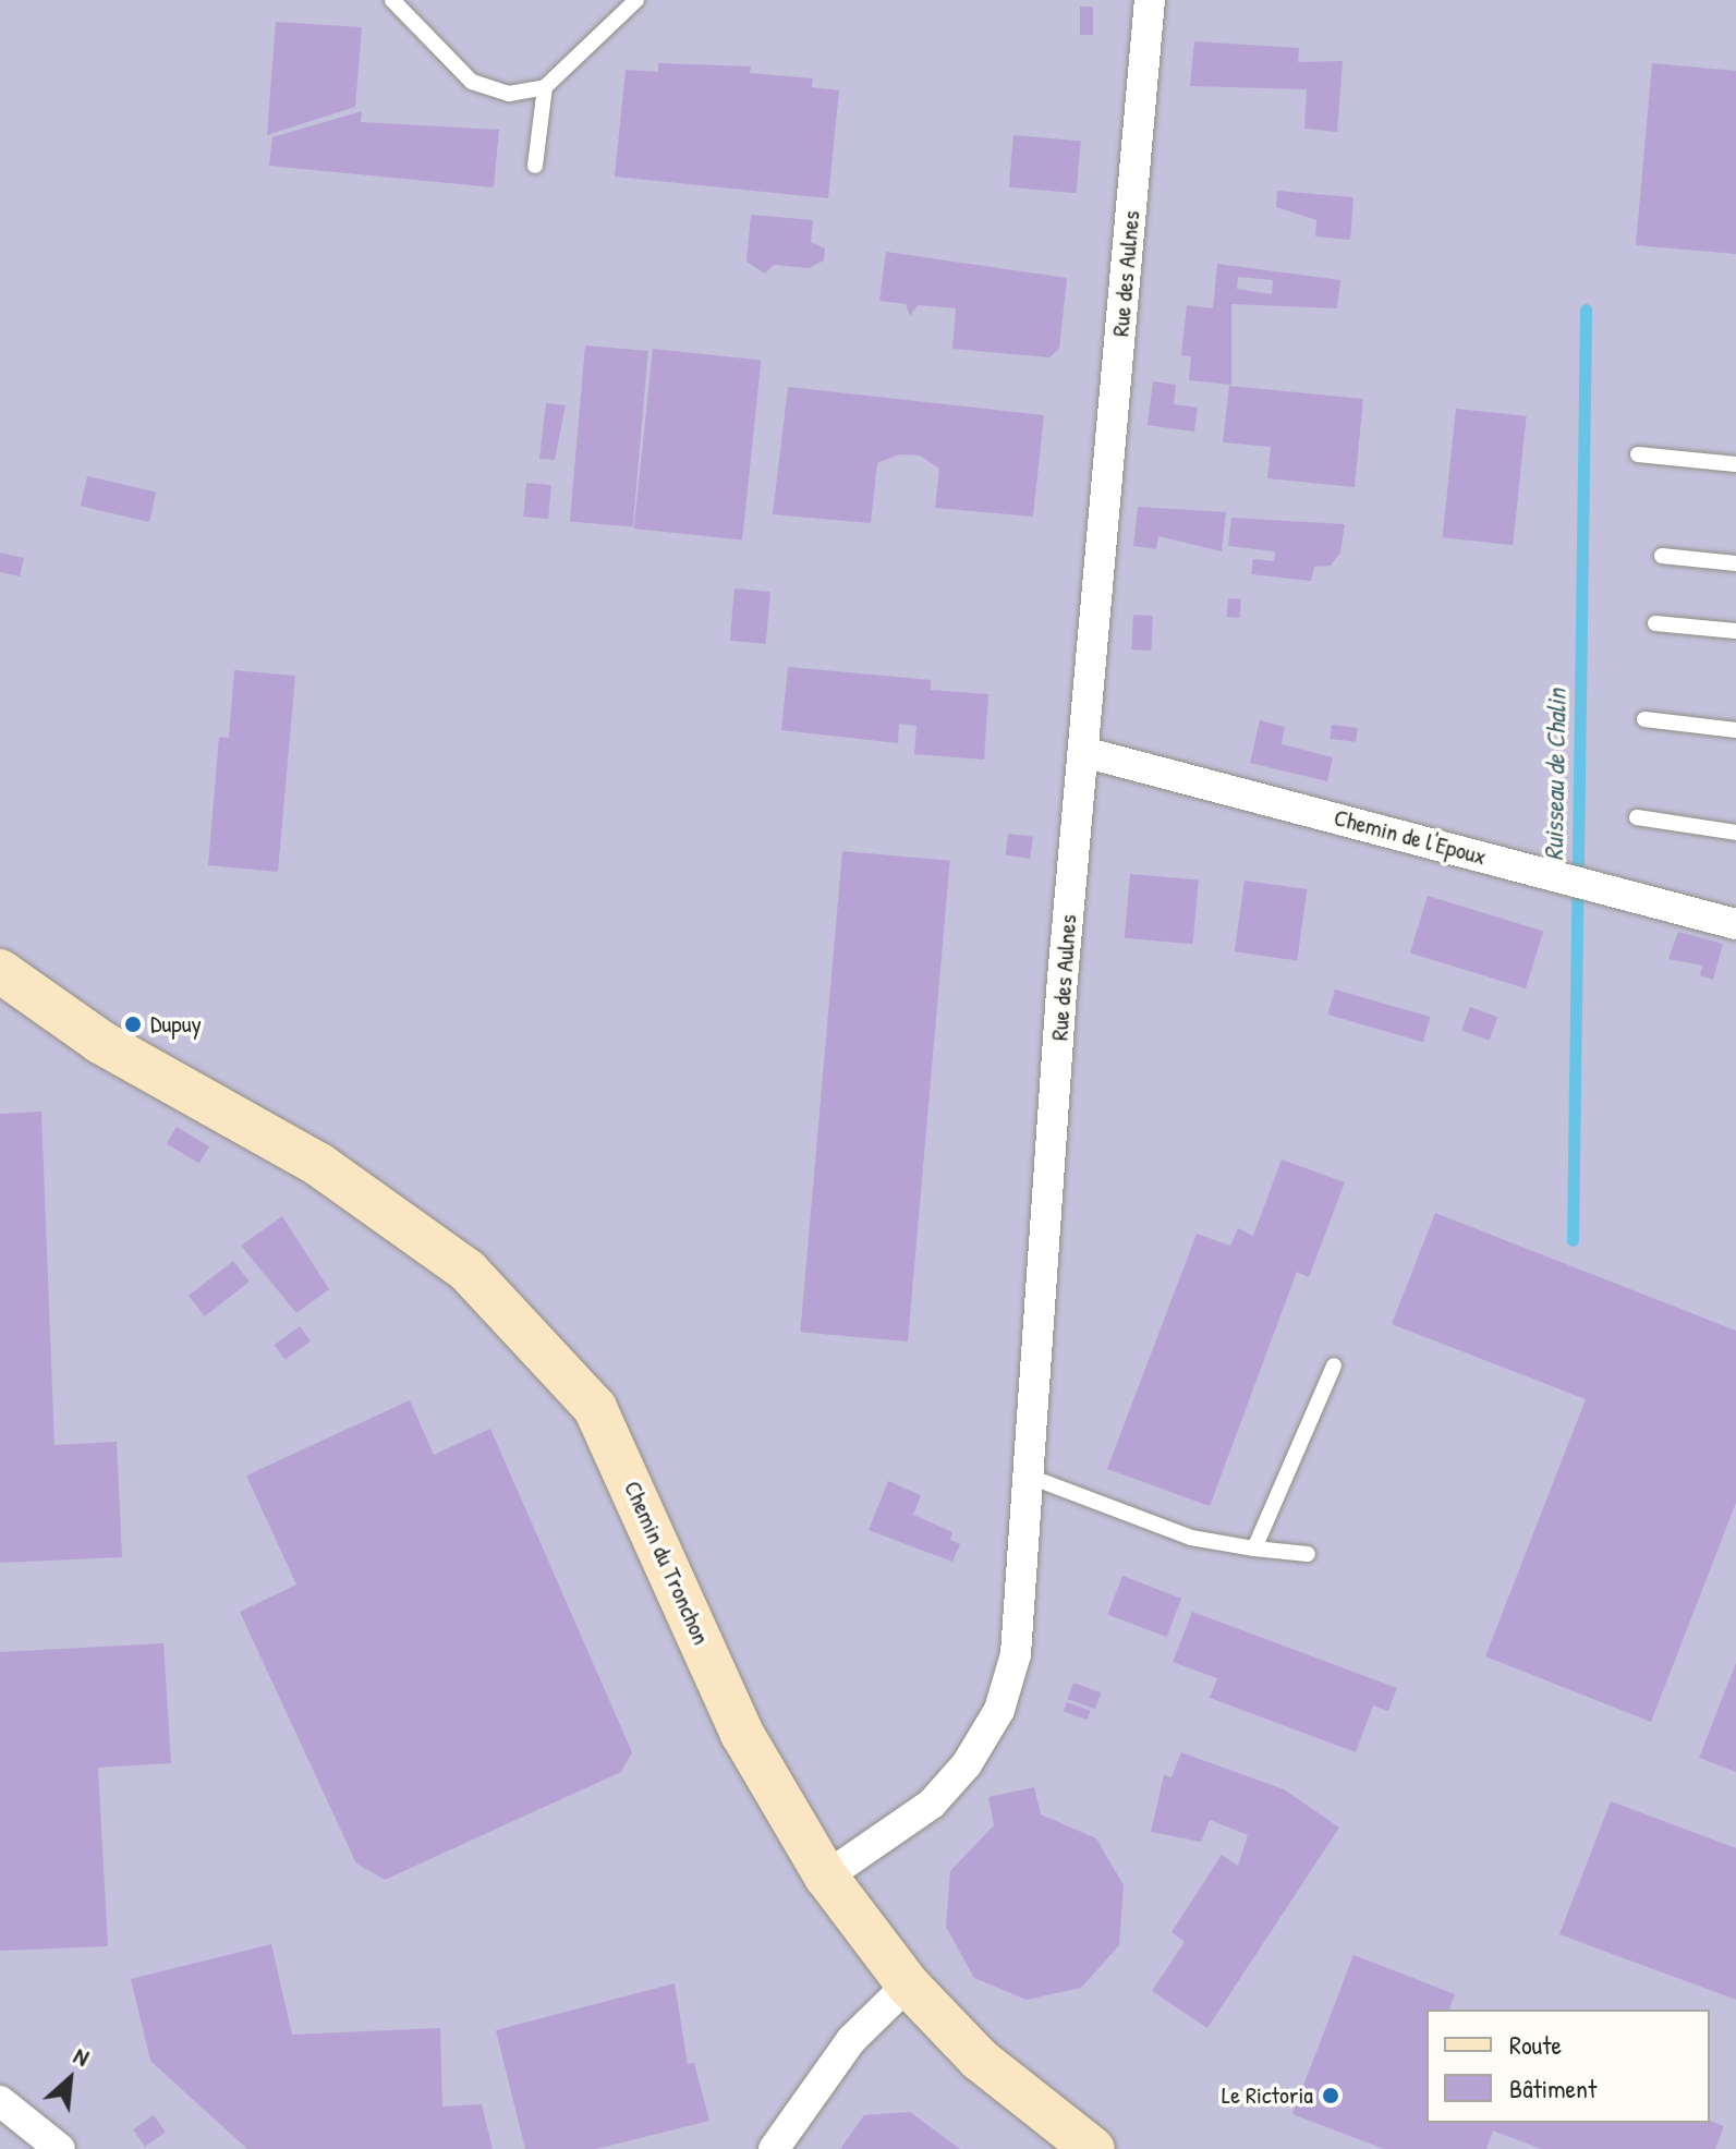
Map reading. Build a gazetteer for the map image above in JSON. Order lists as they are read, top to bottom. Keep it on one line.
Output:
{"streets":{"street":["Rue des Aulnes","Chemin de l'Epoux","Chemin du Tronchon"]},"crossings":[["Rue des Aulnes","Chemin de l'Epoux"],["Rue des Aulnes","Chemin du Tronchon"]],"water":["Ruisseau de Chalin"],"places":["Dupuy","Le Rictoria"],"legend":["Route","Bâtiment"],"north":"top right"}
